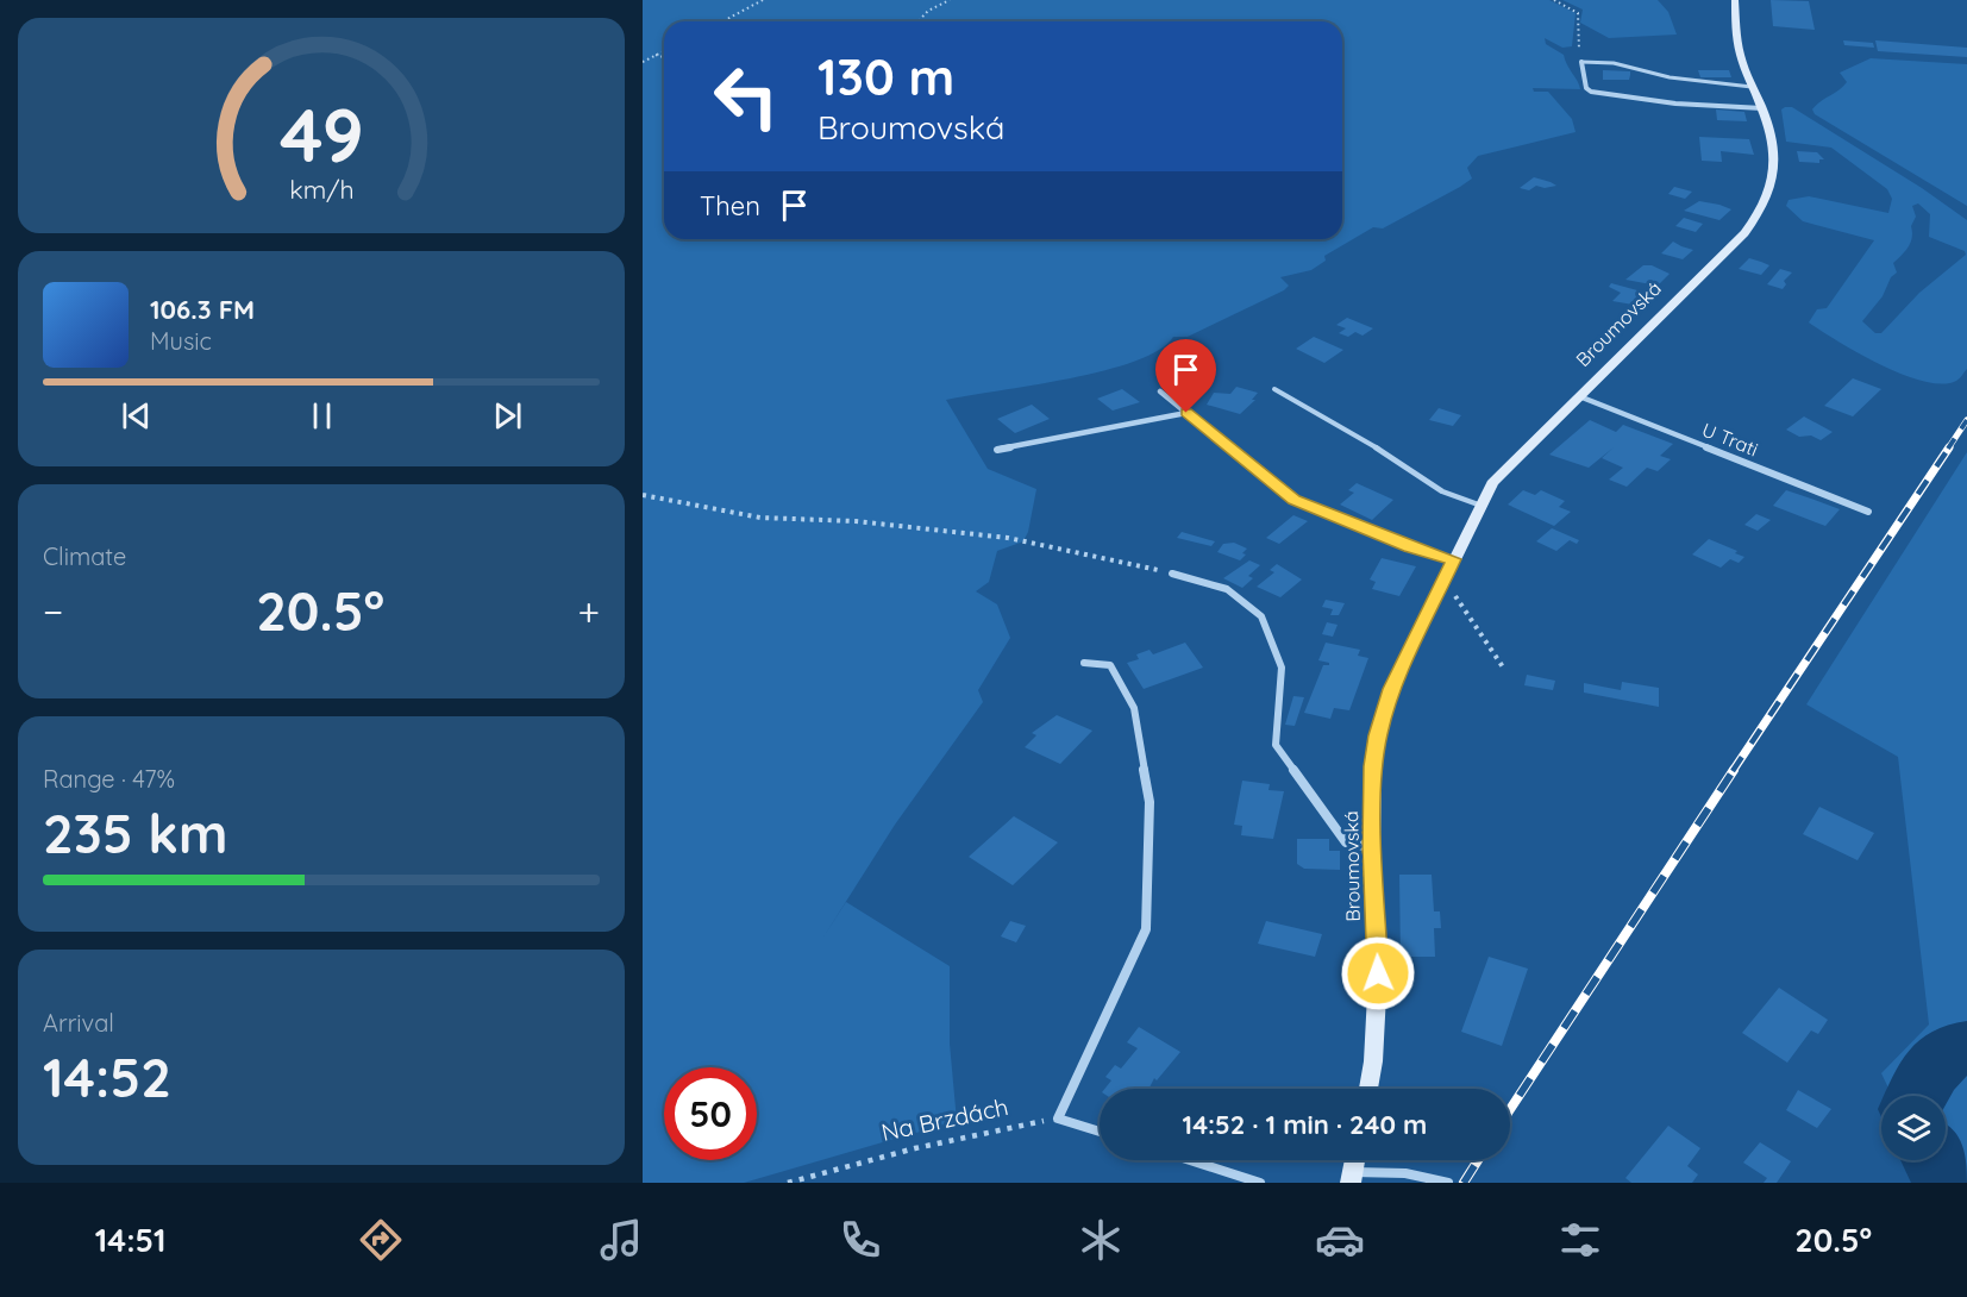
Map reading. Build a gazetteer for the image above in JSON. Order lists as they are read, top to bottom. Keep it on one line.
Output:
{"streets":{"main road":["Broumovská"],"street":["U Trati"],"path":["Na Brzdách"]},"crossings":[["Broumovská","U Trati"]],"page":{"turn":["130 m","Broumovská"],"then":"Then","song":["106.3 FM","Music"],"tile":["Climate",["Range · 47%","235 km"],["Arrival","14:52"]],"heat":["−","20.5°","+"],"limit":"50","trip":"14:52 · 1 min · 240 m","tabs":["14:51","20.5°"],"gauge":["49","km/h"]}}
